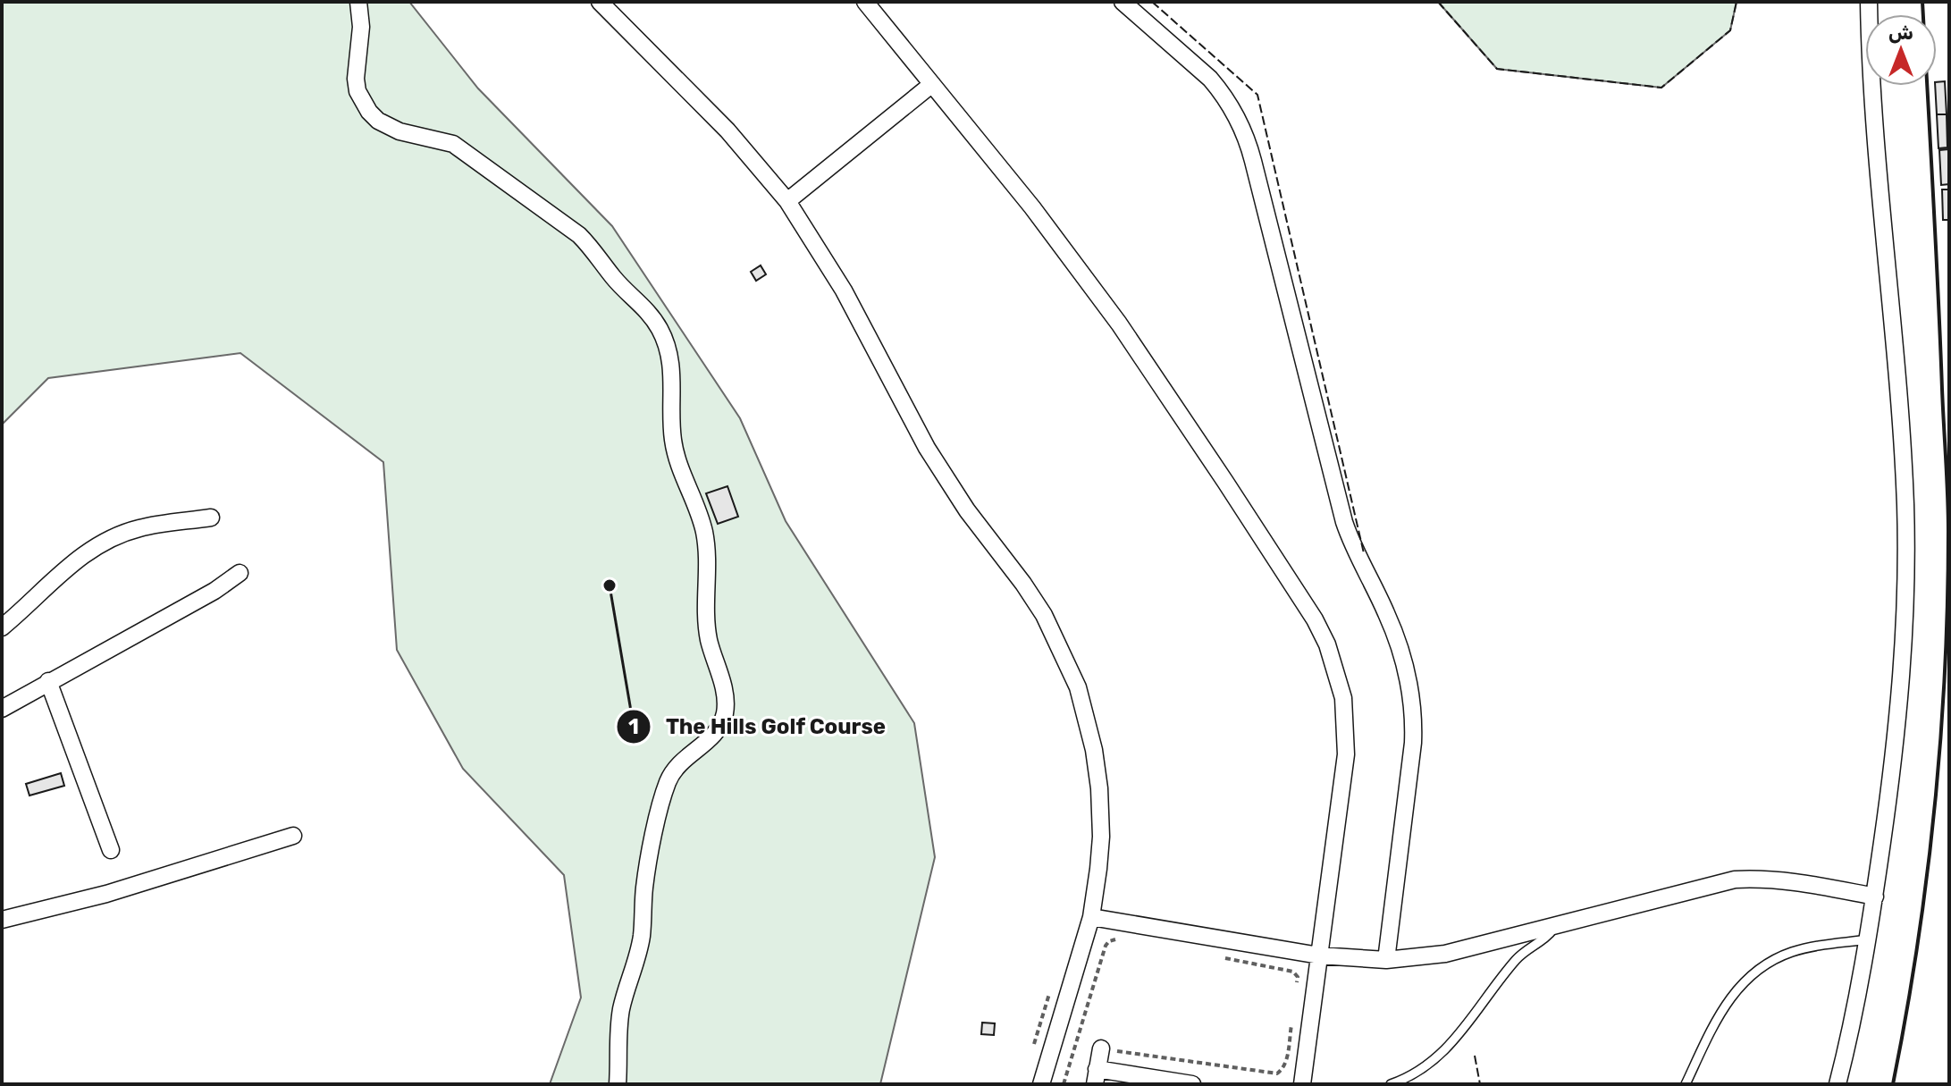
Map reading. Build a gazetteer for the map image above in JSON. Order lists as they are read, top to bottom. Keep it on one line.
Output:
{"places":["The Hills Golf Course"],"north":"top"}
